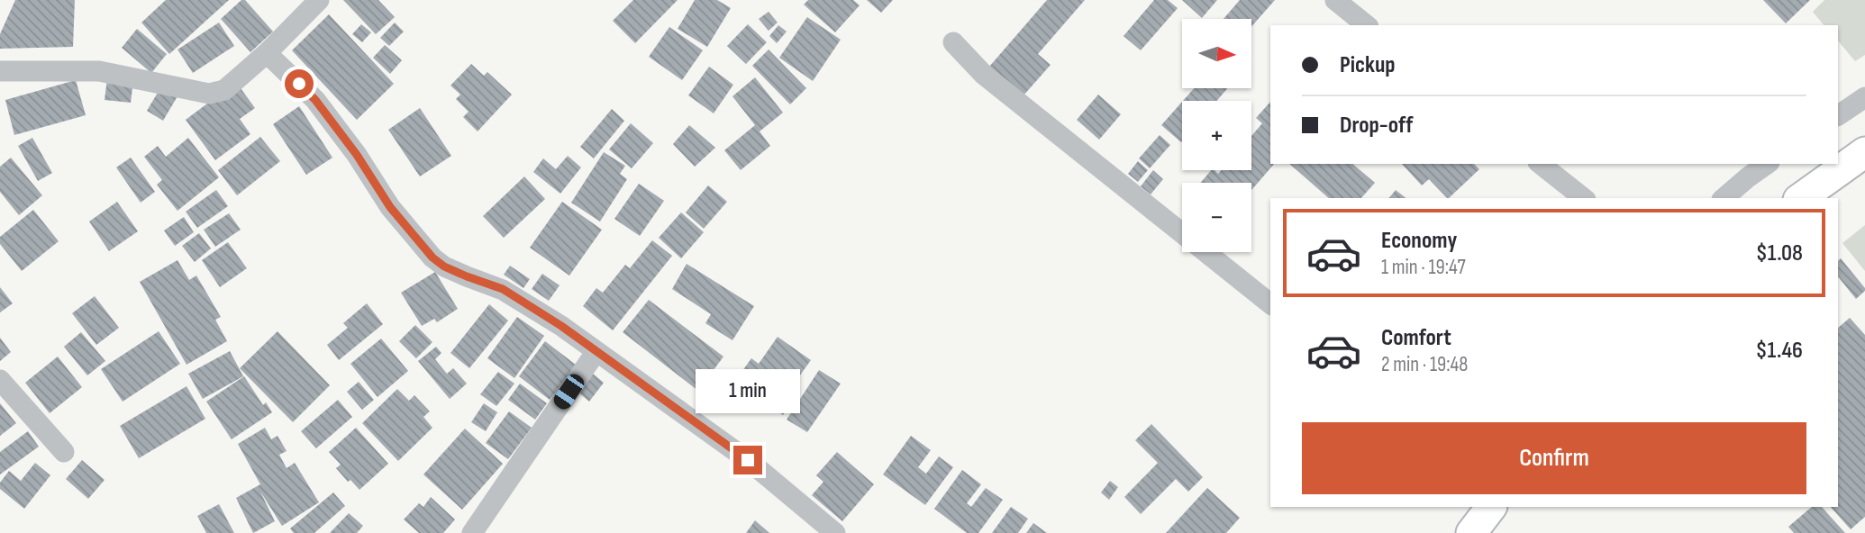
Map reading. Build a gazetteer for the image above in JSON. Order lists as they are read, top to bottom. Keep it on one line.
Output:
{"north":"right","page":{"map_buttons":["+","−"],"banner":["Pickup","Drop-off"],"list":[{"name":"Economy","note":"1 min · 19:47","value":"$1.08"},{"name":"Comfort","note":"2 min · 19:48","value":"$1.46"}],"bubble":"1 min","buttons":"Confirm"}}
